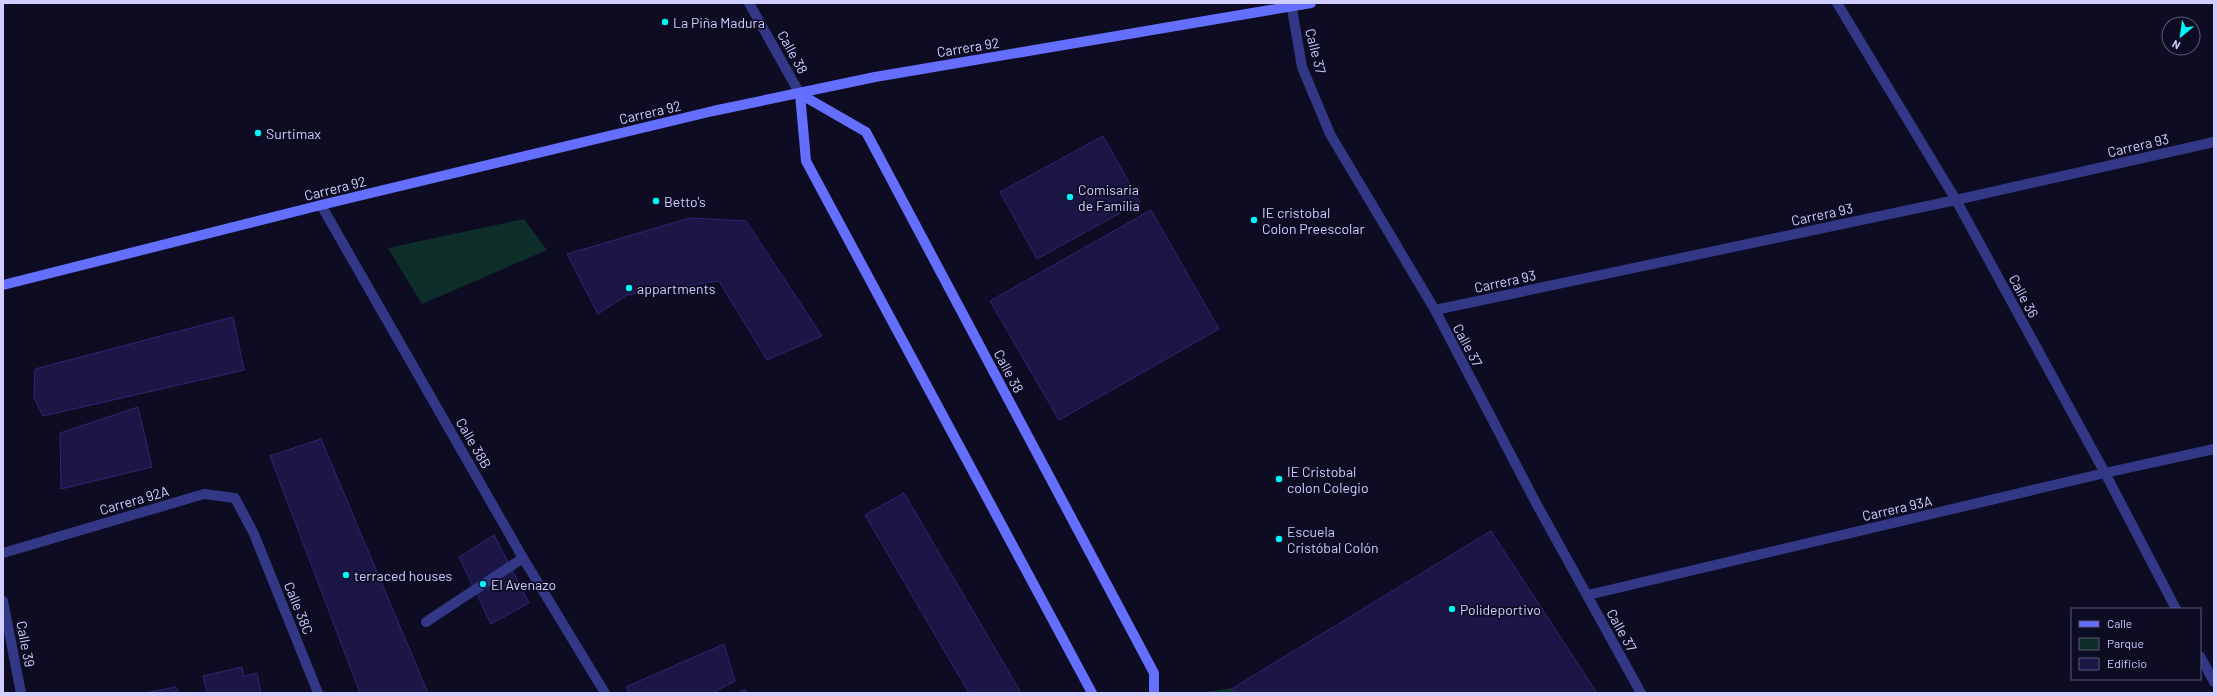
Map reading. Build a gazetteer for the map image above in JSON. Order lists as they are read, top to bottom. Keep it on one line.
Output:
{"streets":{"street":["Carrera 92","Calle 37","Calle 38","Carrera 93","Calle 36","Calle 38B","Carrera 92A","Carrera 93A","Calle 38C","Calle 39"]},"crossings":[["Carrera 92","Calle 37"],["Carrera 92","Calle 38"],["Carrera 92","Calle 38B"],["Calle 37","Carrera 93"],["Calle 37","Carrera 93A"],["Carrera 93","Calle 36"],["Calle 36","Carrera 93A"],["Carrera 92A","Calle 38C"]],"places":["La Piña Madura","Surtimax","Comisaria de Familia","Betto's","IE cristobal Colon Preescolar","appartments","IE Cristobal colon Colegio","Escuela Cristóbal Colón","terraced houses","El Avenazo","Polideportivo"],"legend":["Calle","Parque","Edificio"],"north":"bottom left"}
